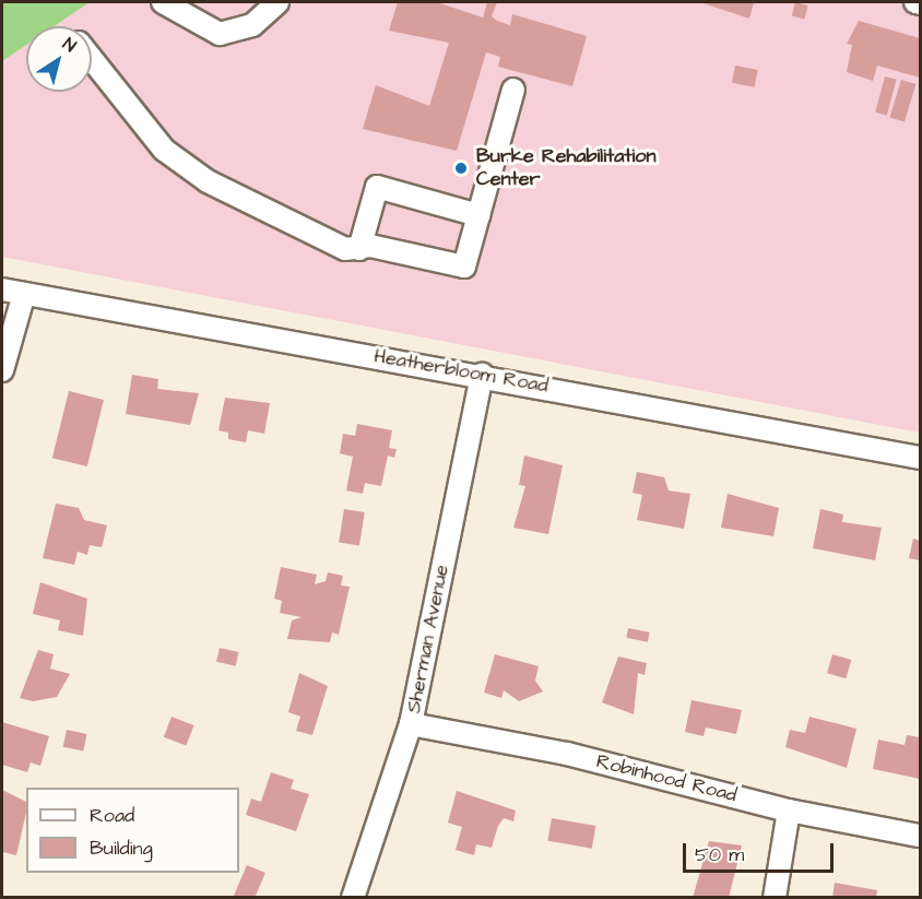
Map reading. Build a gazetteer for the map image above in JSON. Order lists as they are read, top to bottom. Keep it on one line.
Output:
{"streets":{"street":["Heatherbloom Road","Sherman Avenue","Robinhood Road"]},"crossings":[["Heatherbloom Road","Sherman Avenue"],["Sherman Avenue","Robinhood Road"]],"places":["Burke Rehabilitation Center"],"legend":["Road","Building"],"scale_bar":"50 m","north":"top right"}
